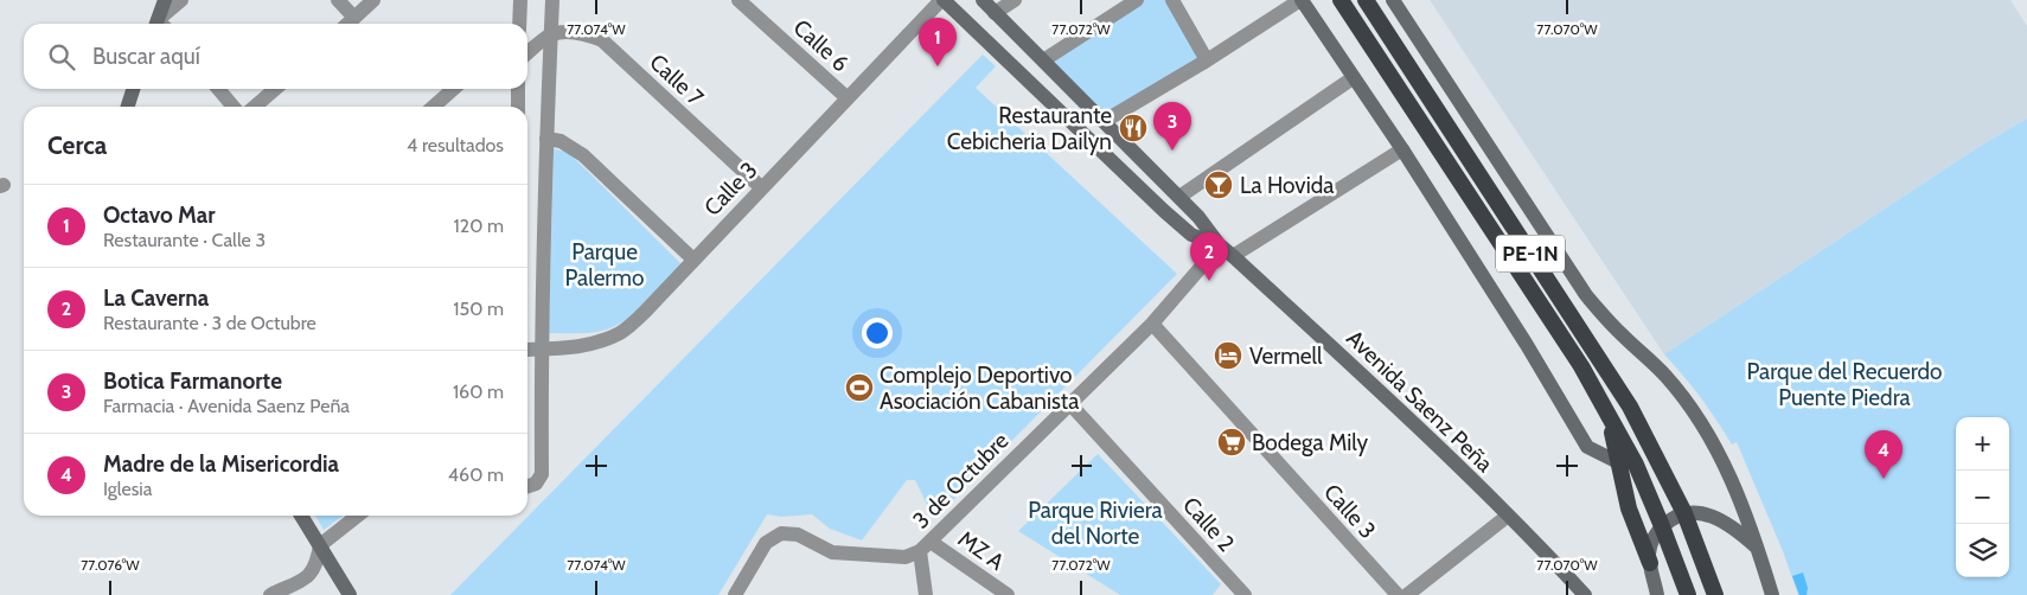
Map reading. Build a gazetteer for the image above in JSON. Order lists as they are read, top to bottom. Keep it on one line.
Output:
{"streets":{"highway":["PE-1N"],"main road":["Avenida Saenz Peña"],"street":["Calle 6","Calle 7","Calle 3","3 de Octubre","Calle 2","MZ A"]},"crossings":[["Calle 6","Calle 3"],["Calle 7","Calle 3"],["Calle 3","Avenida Saenz Peña"],["Calle 3","3 de Octubre"],["Avenida Saenz Peña","3 de Octubre"],["3 de Octubre","Calle 2"],["3 de Octubre","MZ A"]],"parks":["Parque Palermo","Parque del Recuerdo Puente Piedra","Parque Riviera del Norte"],"places":{"restaurant":["Restaurante Cebicheria Dailyn"],"bar":["La Hovida"],"hotel":["Vermell"],"sports":["Complejo Deportivo Asociación Cabanista"],"supermarket":["Bodega Mily"]},"page":{"pins":["1","3","2","4"],"search":"Buscar aquí","heading":["Cerca","4 resultados"],"list":[{"mark":"1","name":"Octavo Mar","note":"Restaurante · Calle 3","value":"120 m"},{"mark":"2","name":"La Caverna","note":"Restaurante · 3 de Octubre","value":"150 m"},{"mark":"3","name":"Botica Farmanorte","note":"Farmacia · Avenida Saenz Peña","value":"160 m"},{"mark":"4","name":"Madre de la Misericordia","note":"Iglesia","value":"460 m"}],"map_buttons":["+","−"]},"coordinates":["77.074°W","77.072°W","77.070°W","77.076°W"]}
